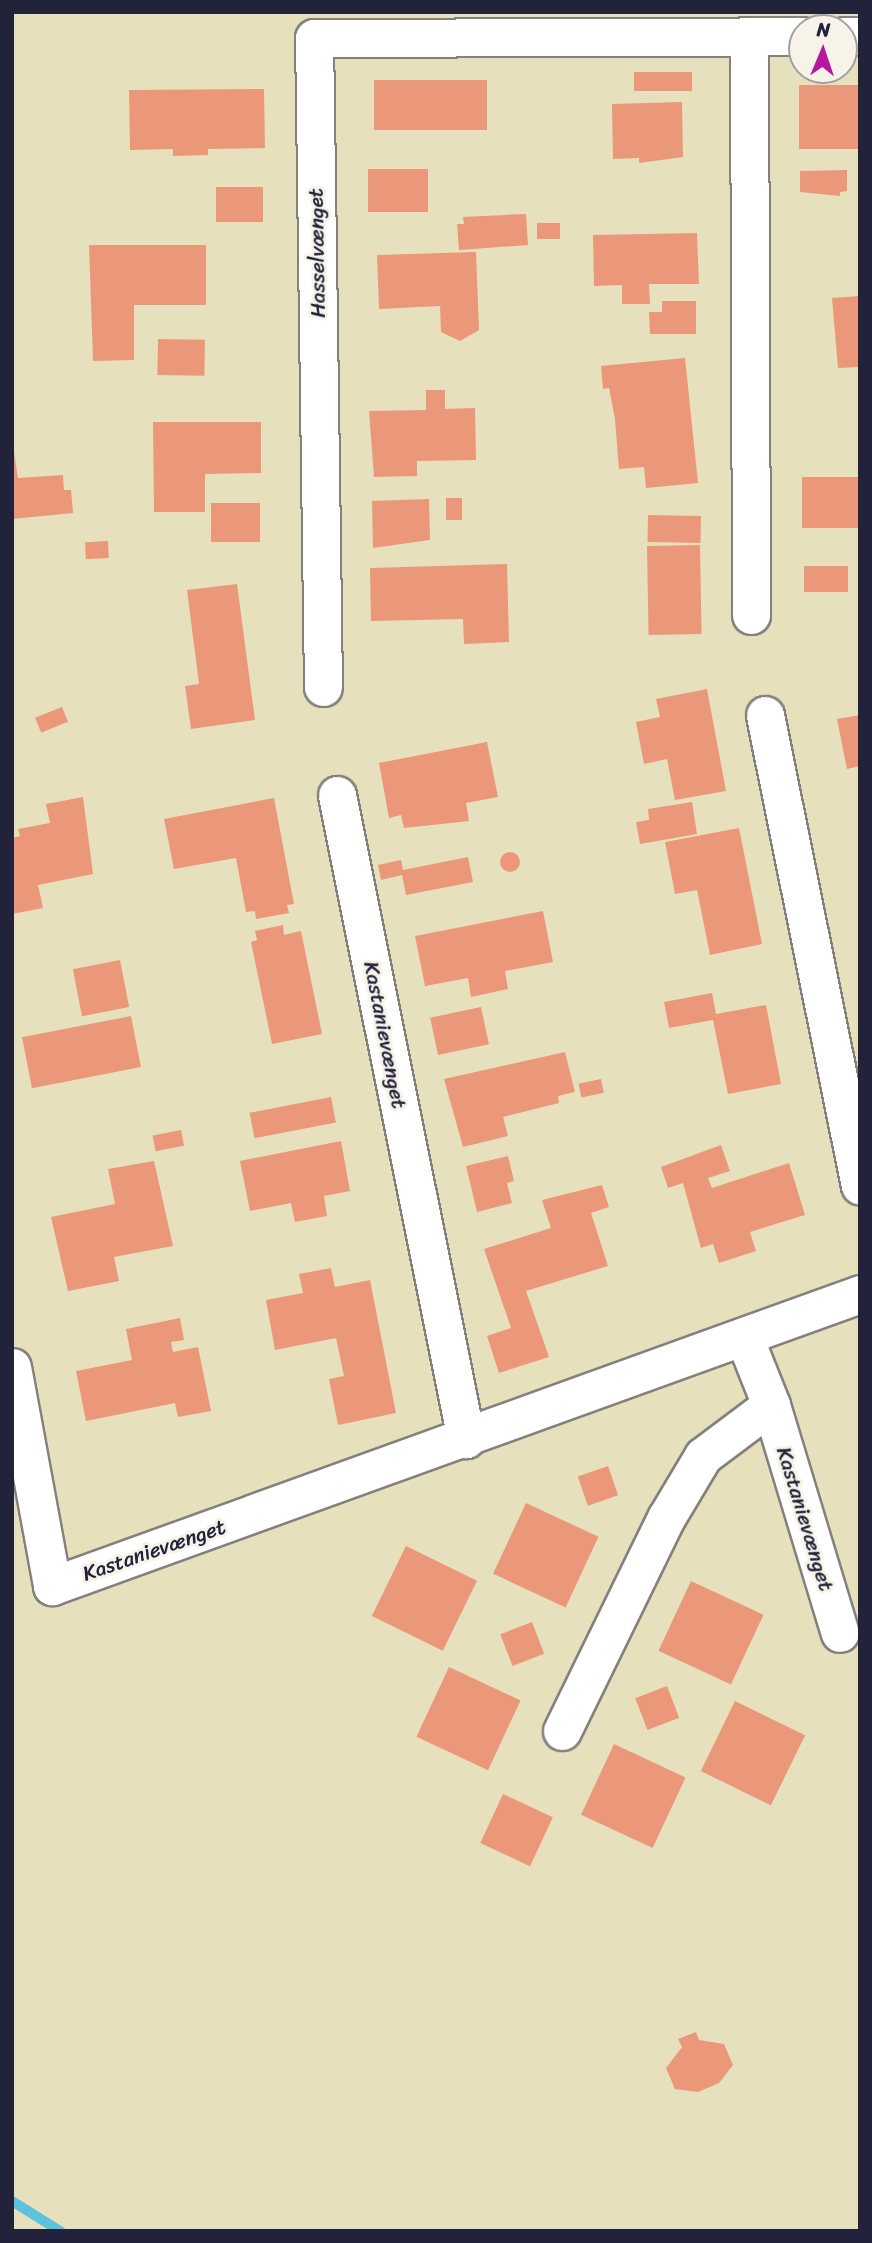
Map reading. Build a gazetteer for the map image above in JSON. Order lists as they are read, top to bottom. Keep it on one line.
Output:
{"streets":{"street":["Hasselvænget","Kastanievænget"]},"north":"top"}
